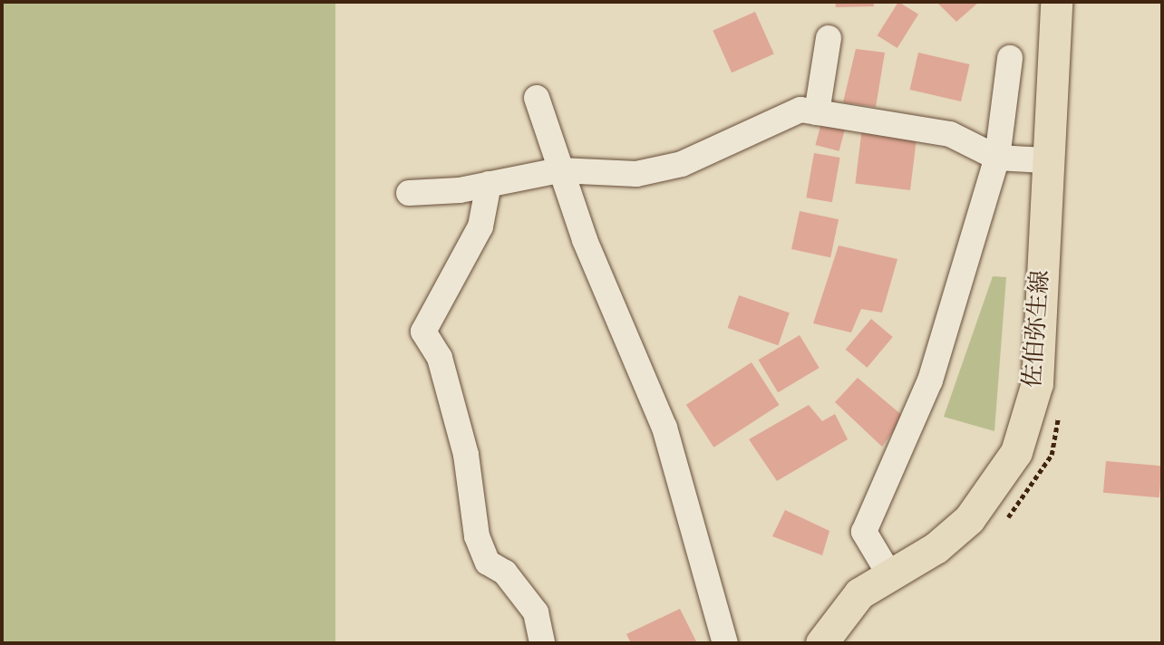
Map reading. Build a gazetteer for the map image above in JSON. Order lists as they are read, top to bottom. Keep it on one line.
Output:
{"streets":{"main road":["佐伯弥生線"]}}
